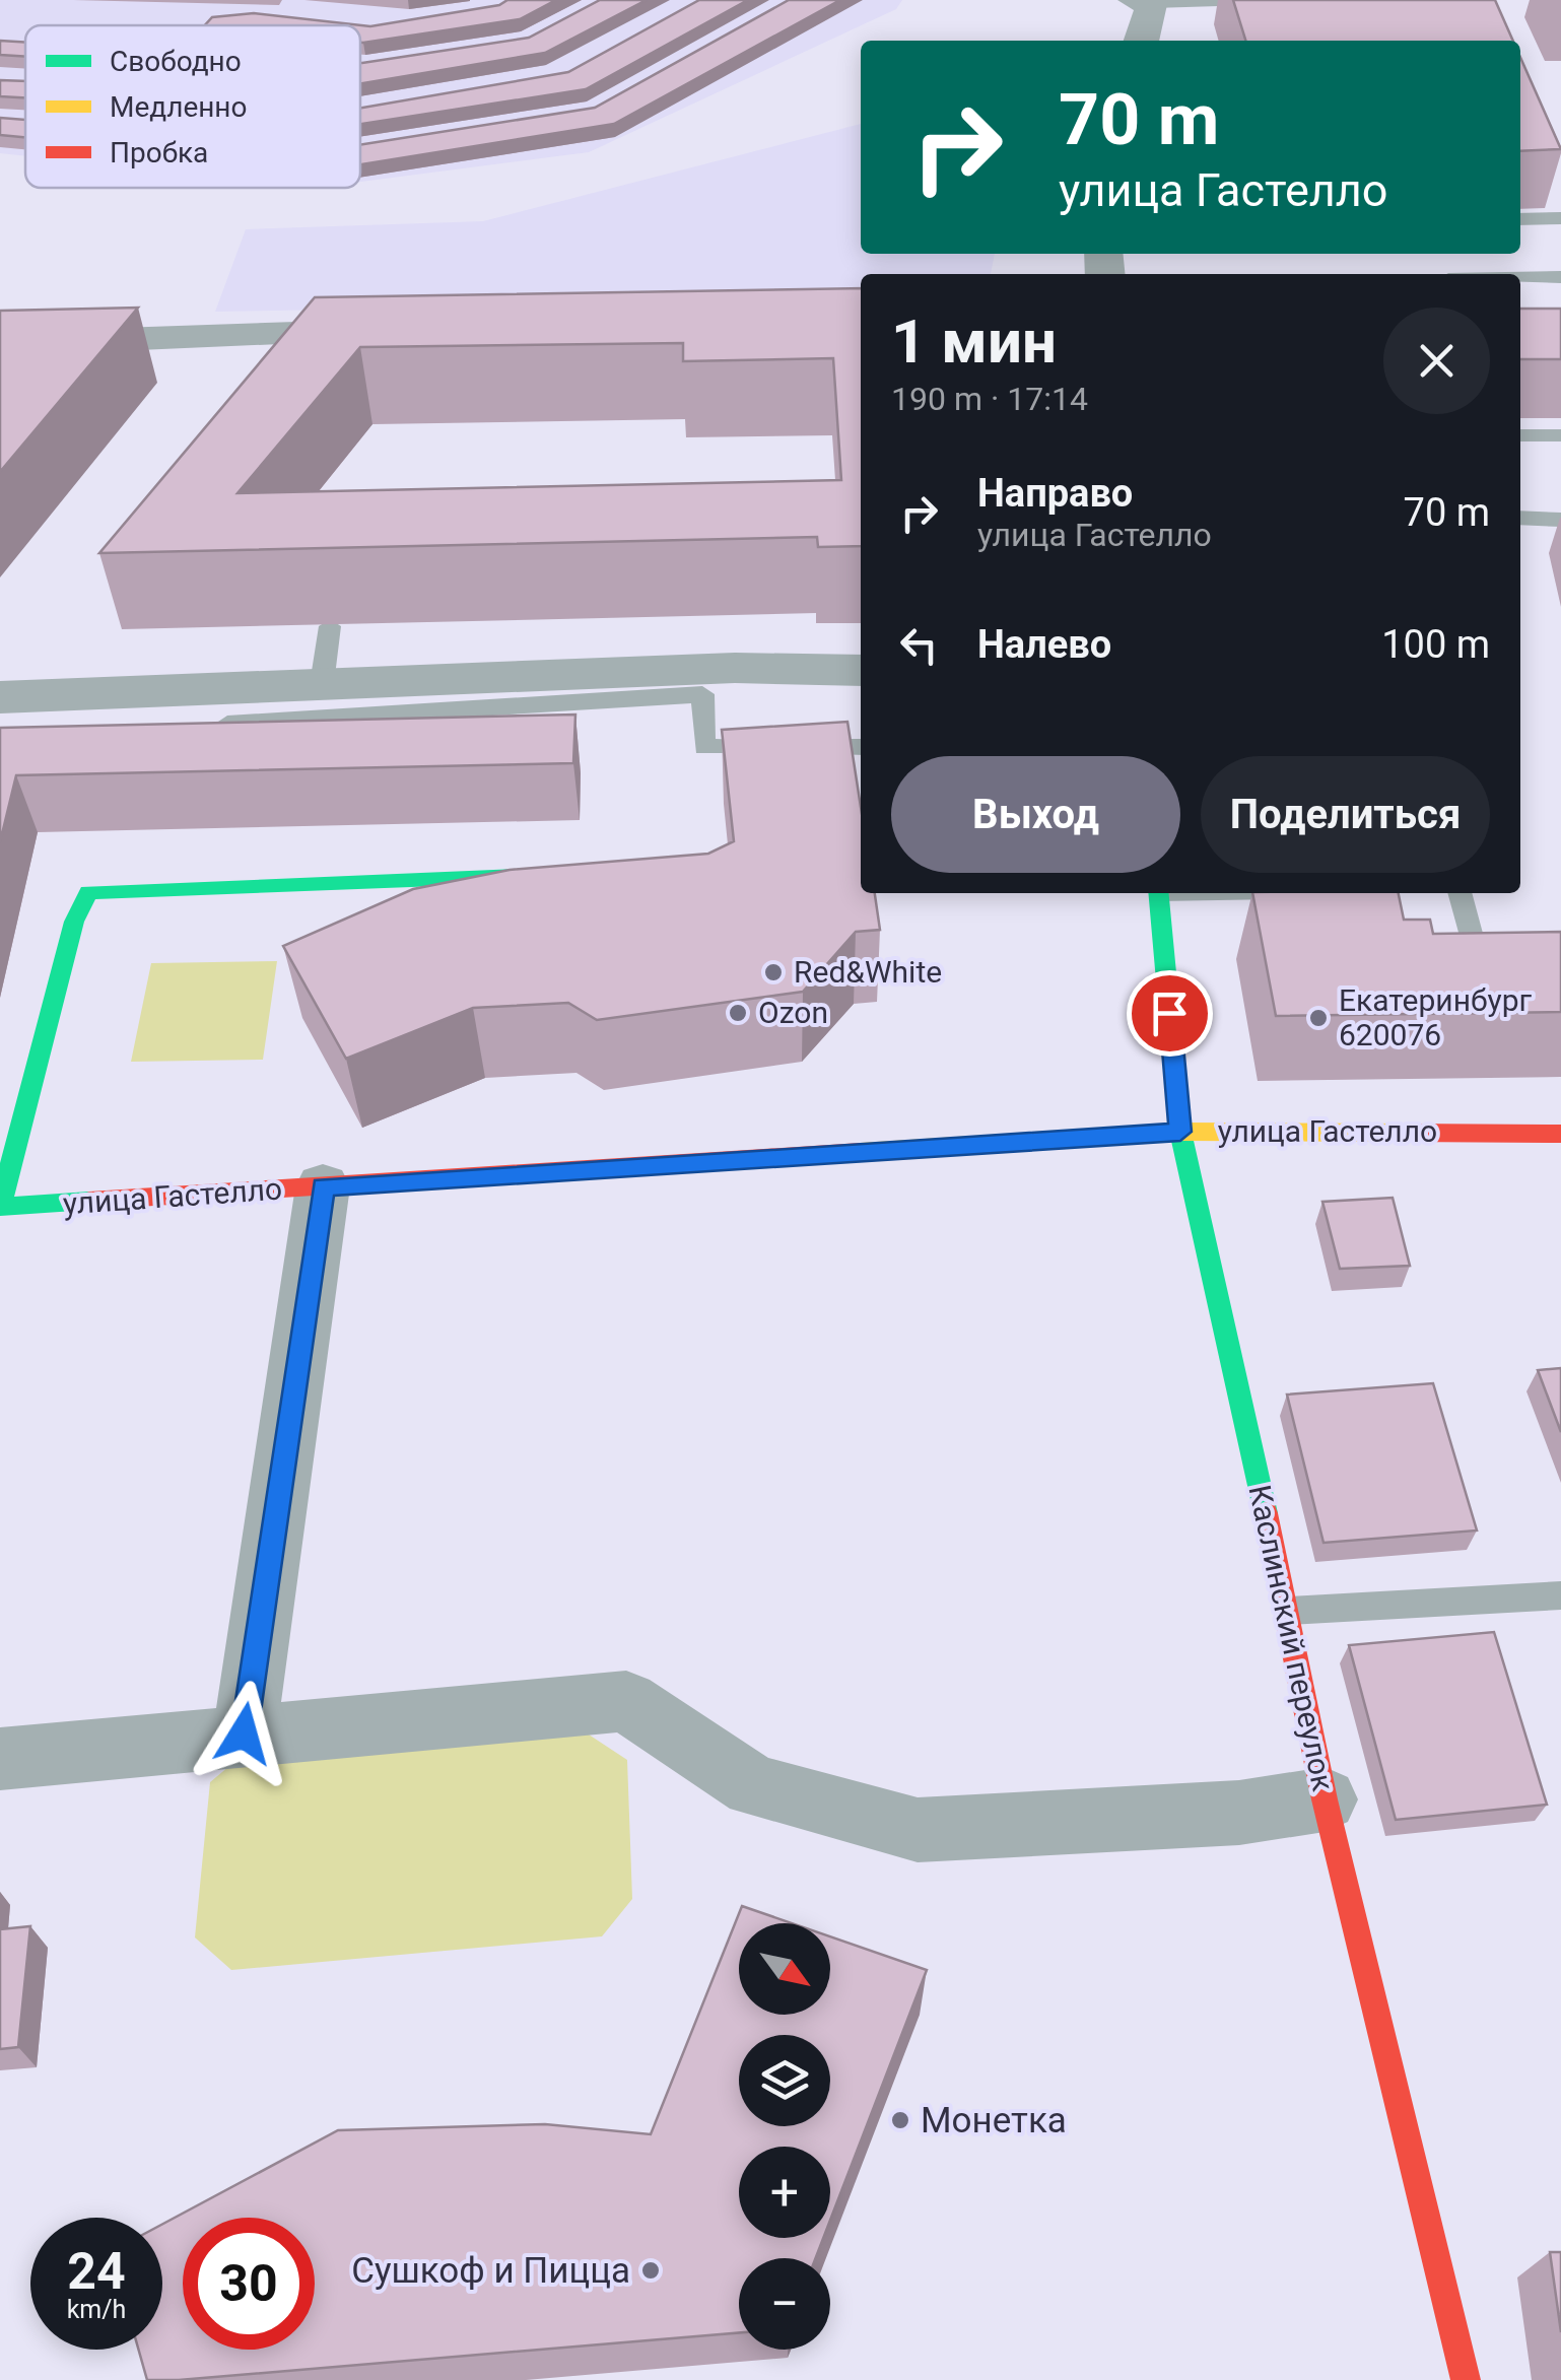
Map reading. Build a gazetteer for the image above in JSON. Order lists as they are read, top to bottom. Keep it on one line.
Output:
{"streets":{"street":["улица Гастелло","Каслинский переулок"]},"crossings":[["улица Гастелло","Каслинский переулок"]],"places":["Red&White","Ozon","Екатеринбург 620076","Монетка","Сушкоф и Пицца"],"legend":["Свободно","Медленно","Пробка"],"north":"bottom right","page":{"turn":["70 m","улица Гастелло"],"heading":["1 мин","190 m · 17:14"],"list":[{"name":"Направо","note":"улица Гастелло","value":"70 m"},{"name":"Налево","value":"100 m"}],"buttons":["Выход","Поделиться"],"map_buttons":["+","−"],"speed":"24 km/h","limit":"30"}}
